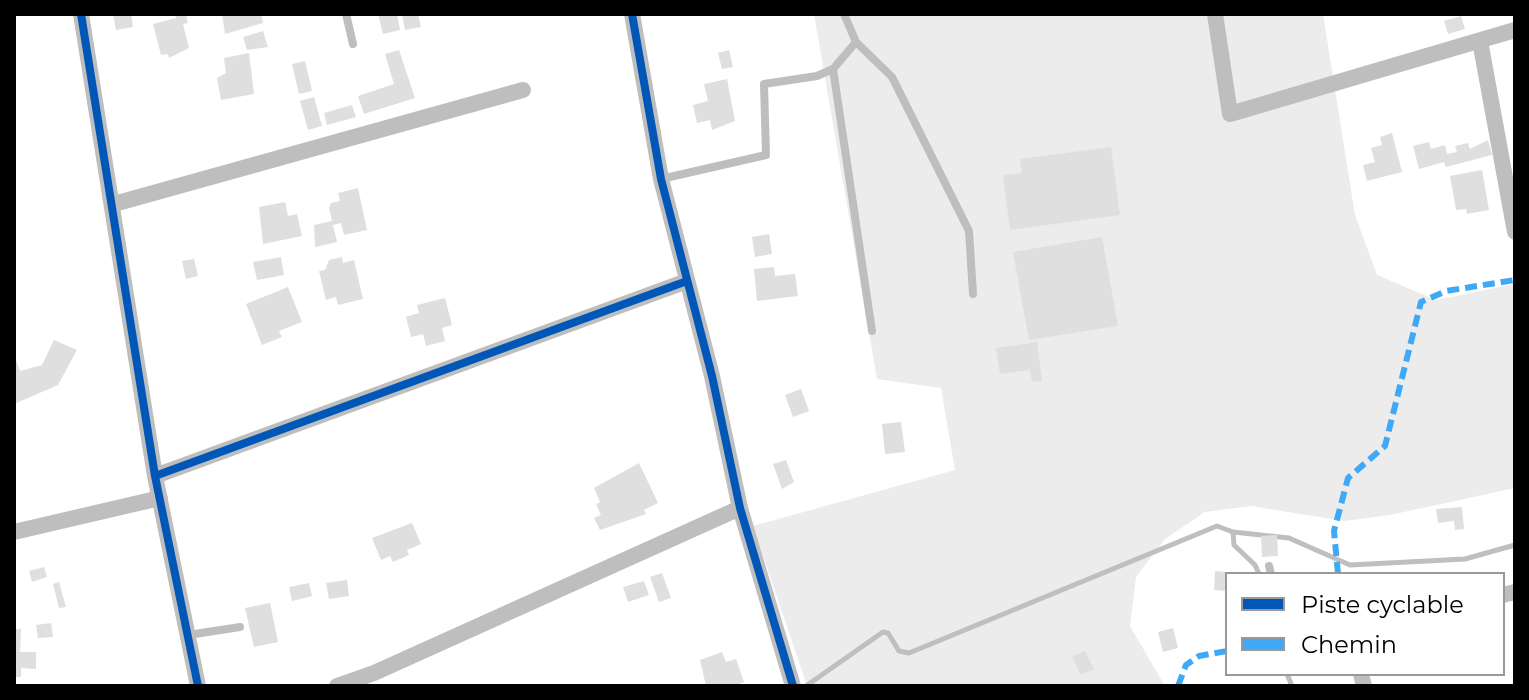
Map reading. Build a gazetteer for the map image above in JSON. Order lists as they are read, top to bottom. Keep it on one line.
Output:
{"legend":["Piste cyclable","Chemin"]}
